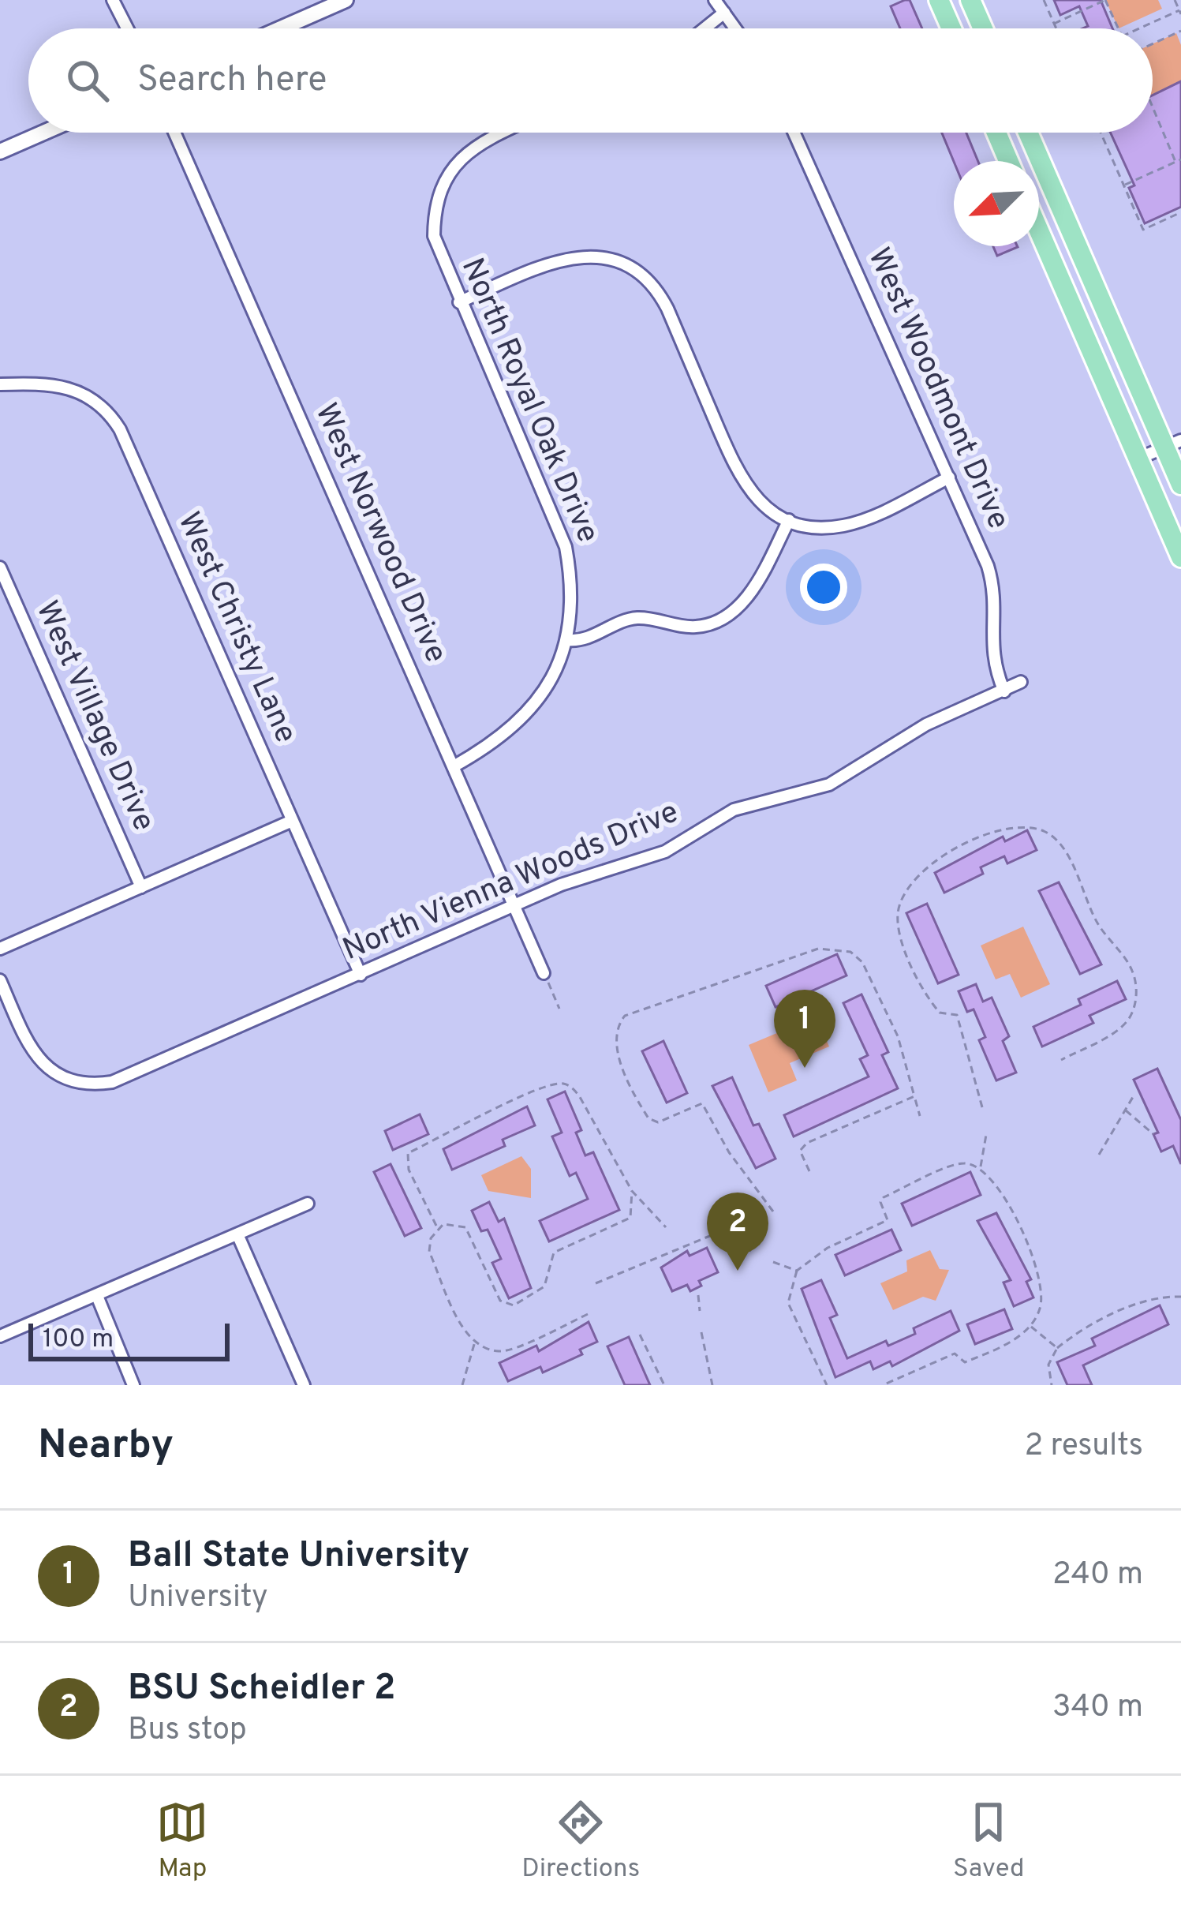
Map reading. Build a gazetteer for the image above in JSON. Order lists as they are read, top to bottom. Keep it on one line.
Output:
{"streets":{"street":["West Woodmont Drive","North Royal Oak Drive","West Norwood Drive","West Christy Lane","West Village Drive","North Vienna Woods Drive"]},"crossings":[["West Woodmont Drive","North Vienna Woods Drive"],["North Royal Oak Drive","West Norwood Drive"],["West Norwood Drive","North Vienna Woods Drive"],["West Christy Lane","North Vienna Woods Drive"]],"scale_bar":"100 m","north":"bottom left","page":{"search":"Search here","pins":["1","2"],"scale":"100 m","heading":["Nearby","2 results"],"list":[{"mark":"1","name":"Ball State University","note":"University","value":"240 m"},{"mark":"2","name":"BSU Scheidler 2","note":"Bus stop","value":"340 m"}],"nav":["Map","Directions","Saved"]}}
